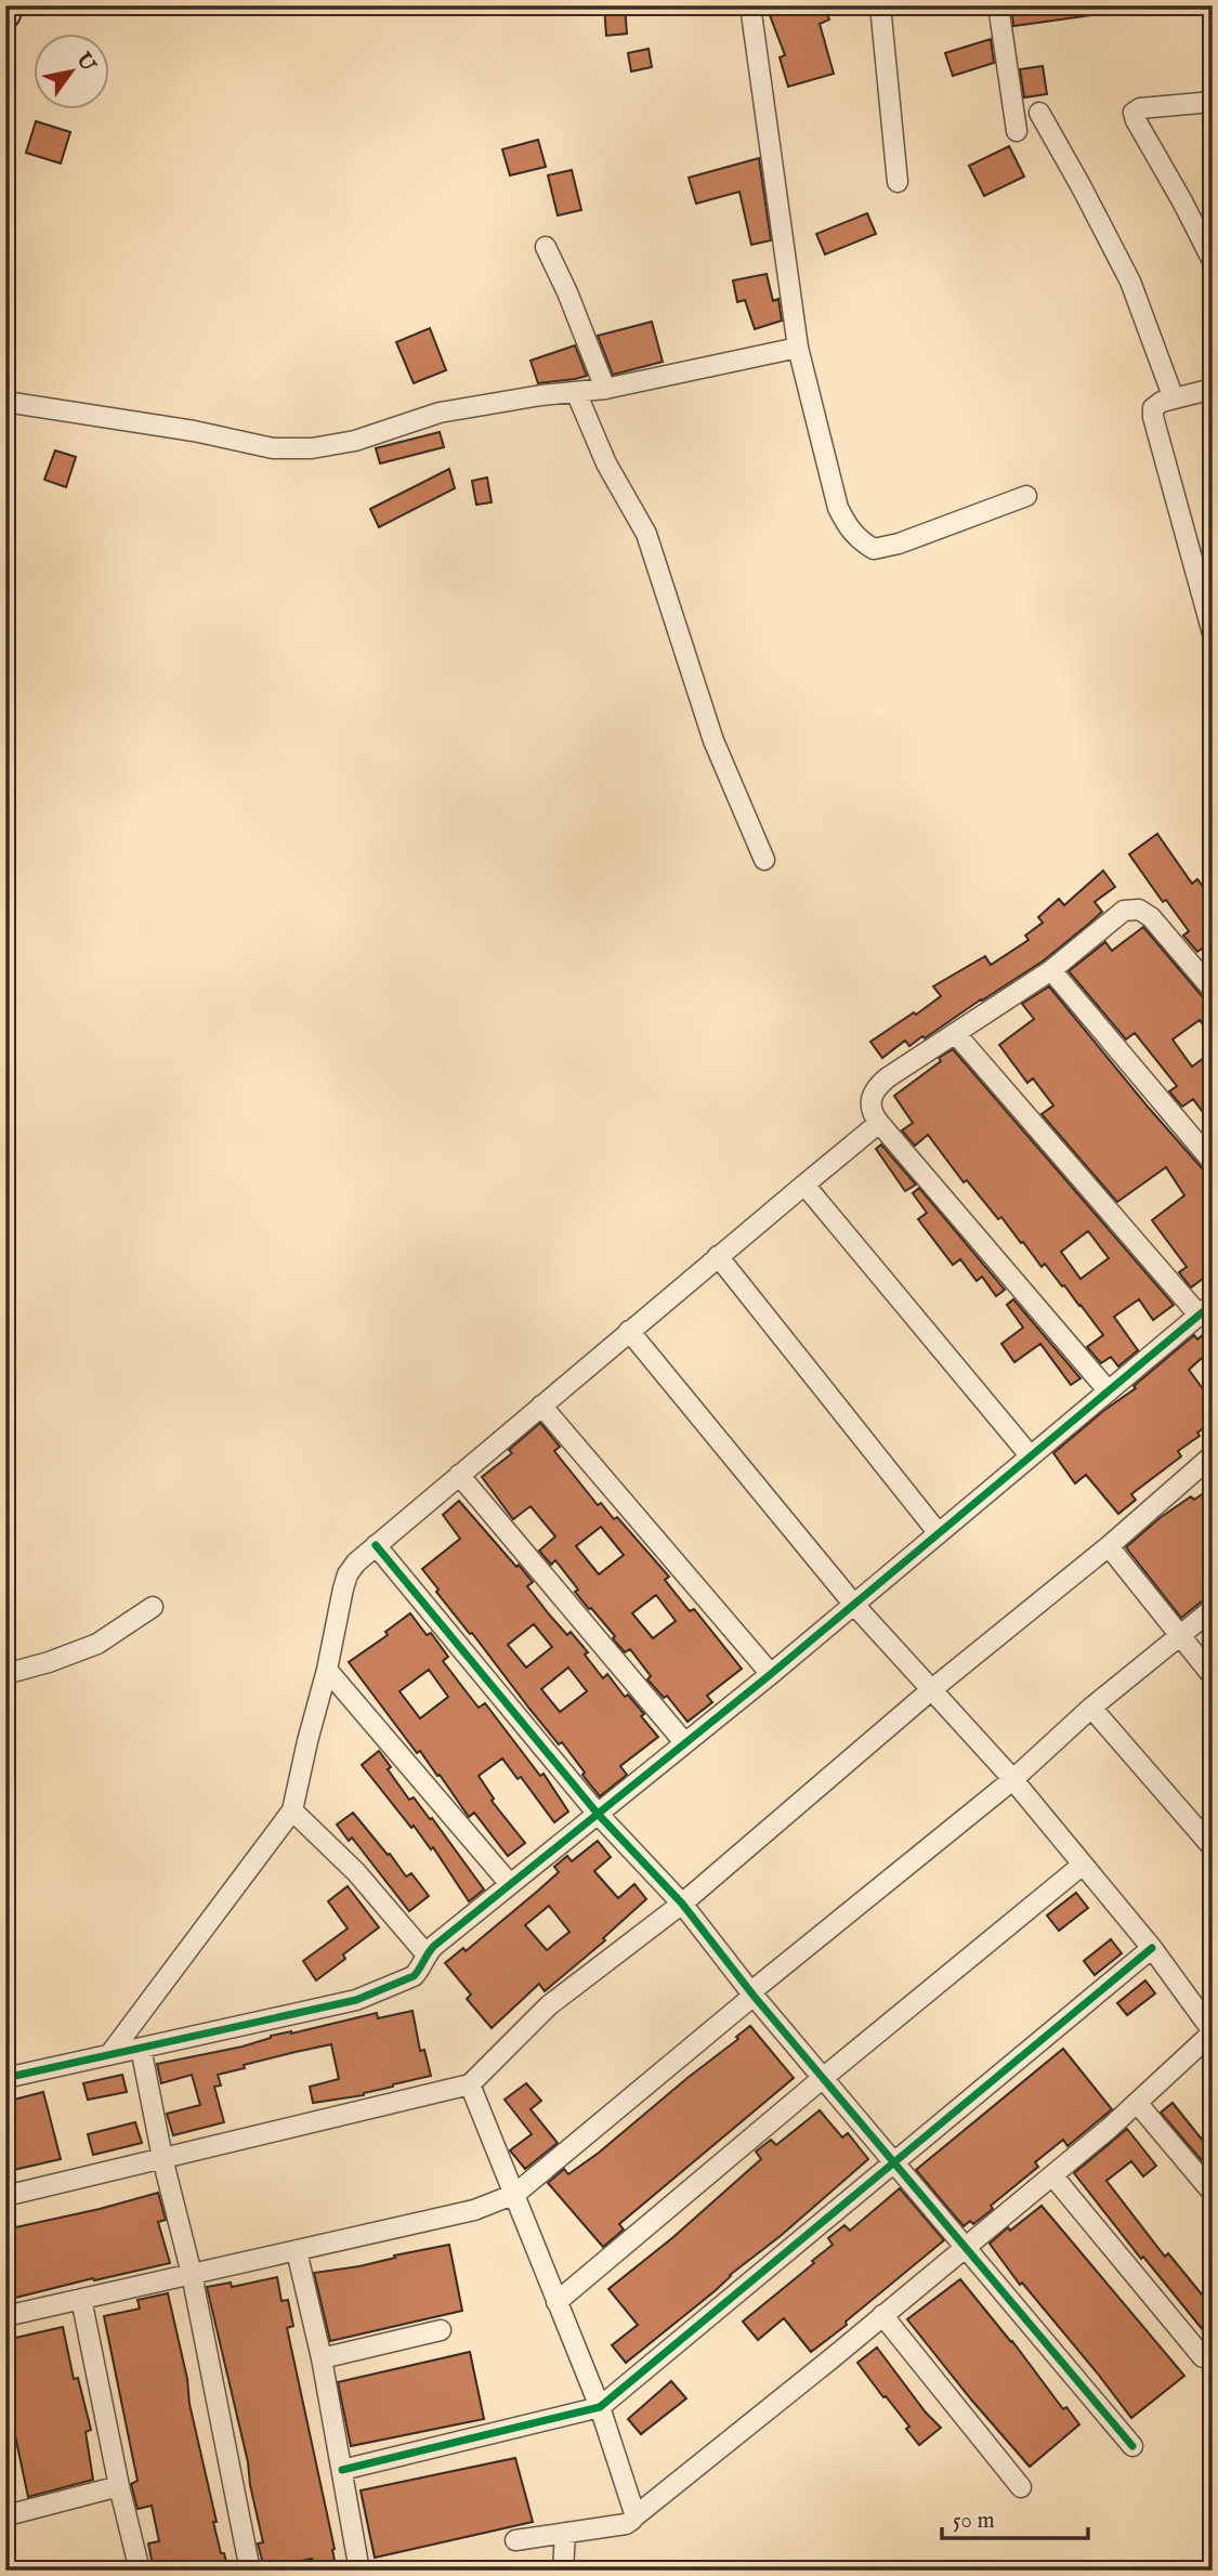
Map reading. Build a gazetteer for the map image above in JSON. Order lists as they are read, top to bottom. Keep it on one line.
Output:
{"scale_bar":"50 m","north":"top right"}
